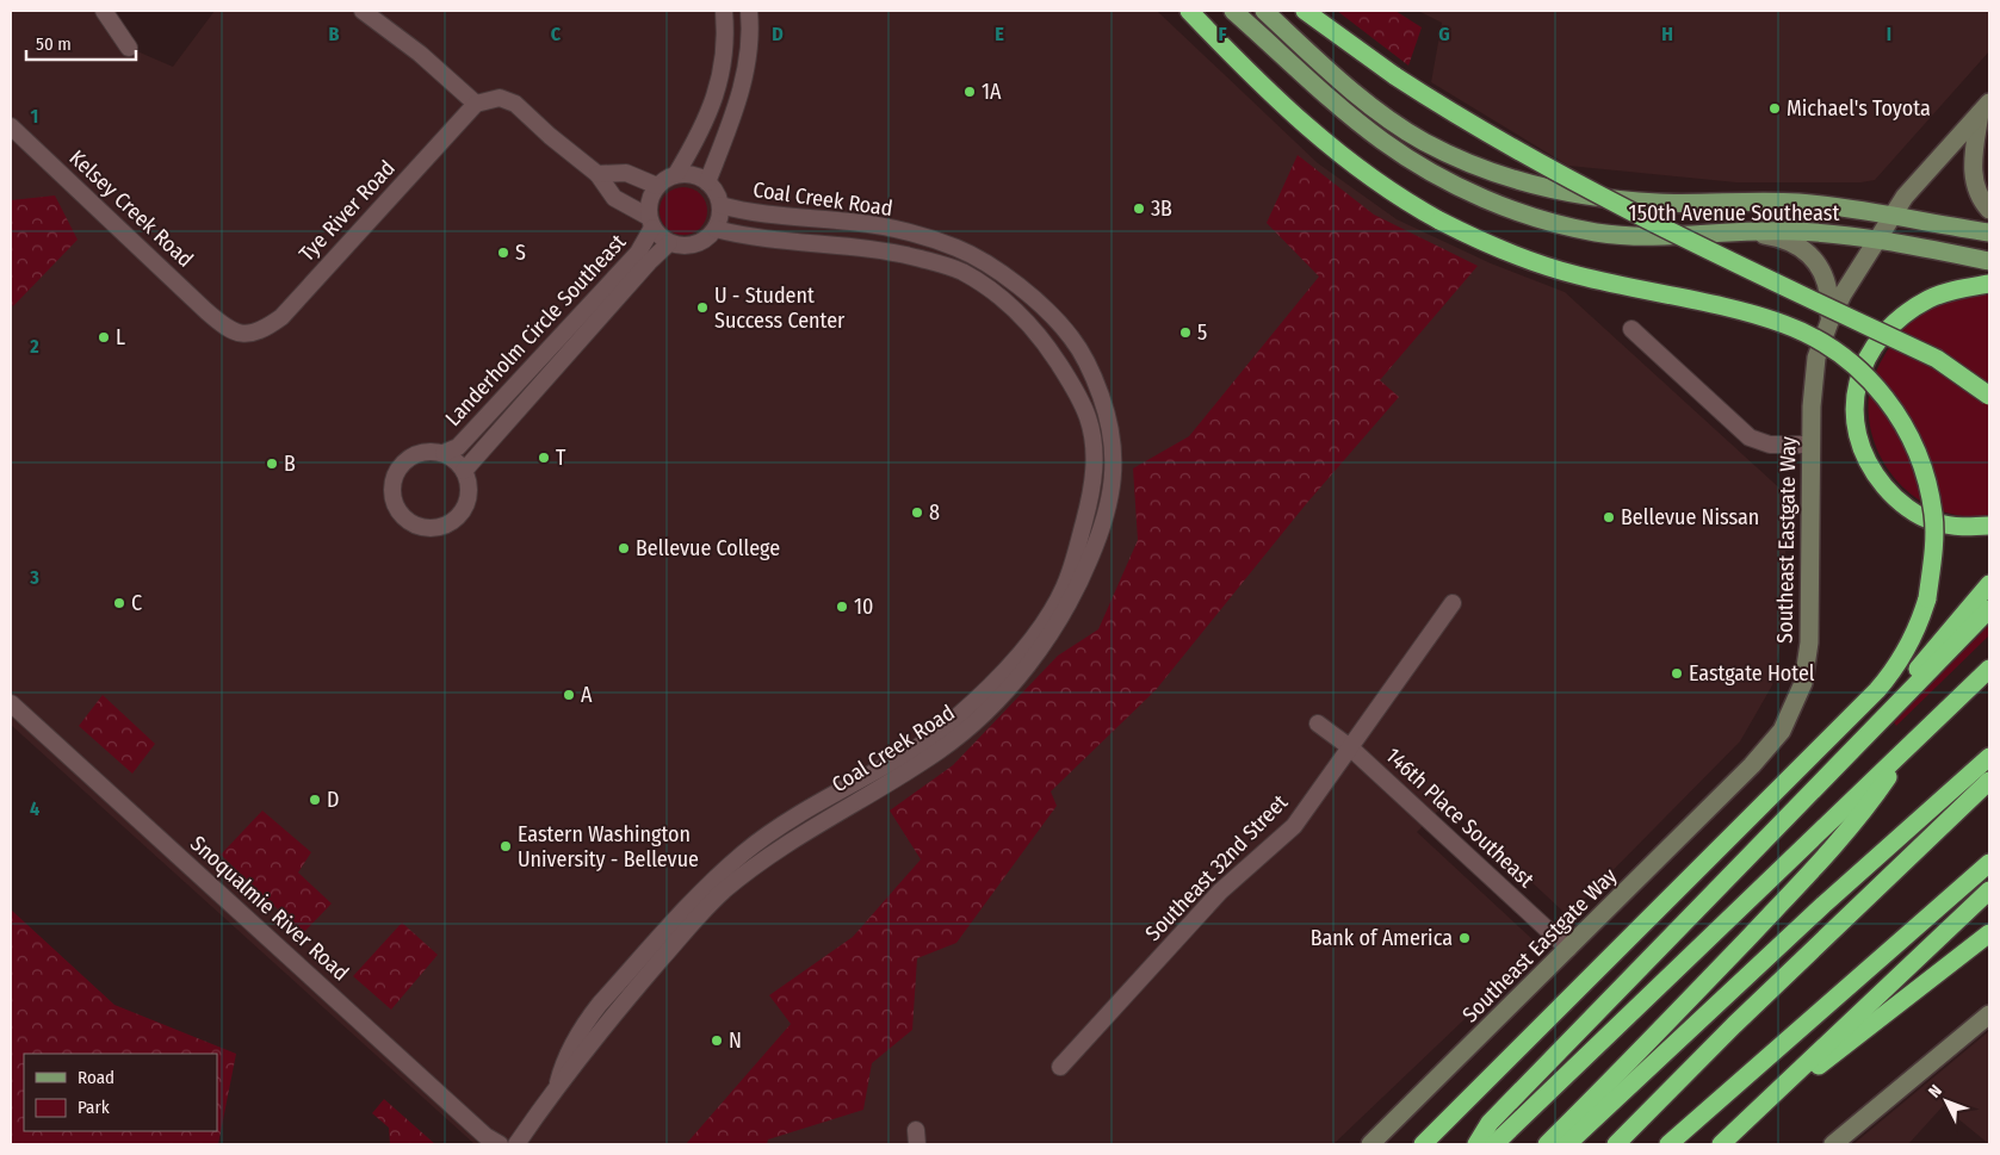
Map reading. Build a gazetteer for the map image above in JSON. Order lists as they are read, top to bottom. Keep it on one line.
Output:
{"streets":{"main road":["150th Avenue Southeast","Southeast Eastgate Way"],"street":["Coal Creek Road","Kelsey Creek Road","Tye River Road","Landerholm Circle Southeast","146th Place Southeast","Southeast 32nd Street","Snoqualmie River Road"]},"crossings":[["Coal Creek Road","Landerholm Circle Southeast"],["Kelsey Creek Road","Tye River Road"],["150th Avenue Southeast","Southeast Eastgate Way"],["Southeast Eastgate Way","146th Place Southeast"],["146th Place Southeast","Southeast 32nd Street"]],"places":["1A","Michael's Toyota","3B","S","U - Student Success Center","5","L","T","B","8","Bellevue Nissan","Bellevue College","C","10","Eastgate Hotel","A","D","Eastern Washington University - Bellevue","Bank of America","N"],"legend":["Road","Park"],"scale_bar":"50 m","north":"top left","grid":{"columns":["B","C","D","E","F","G","H","I"],"rows":["1","2","3","4"]}}
